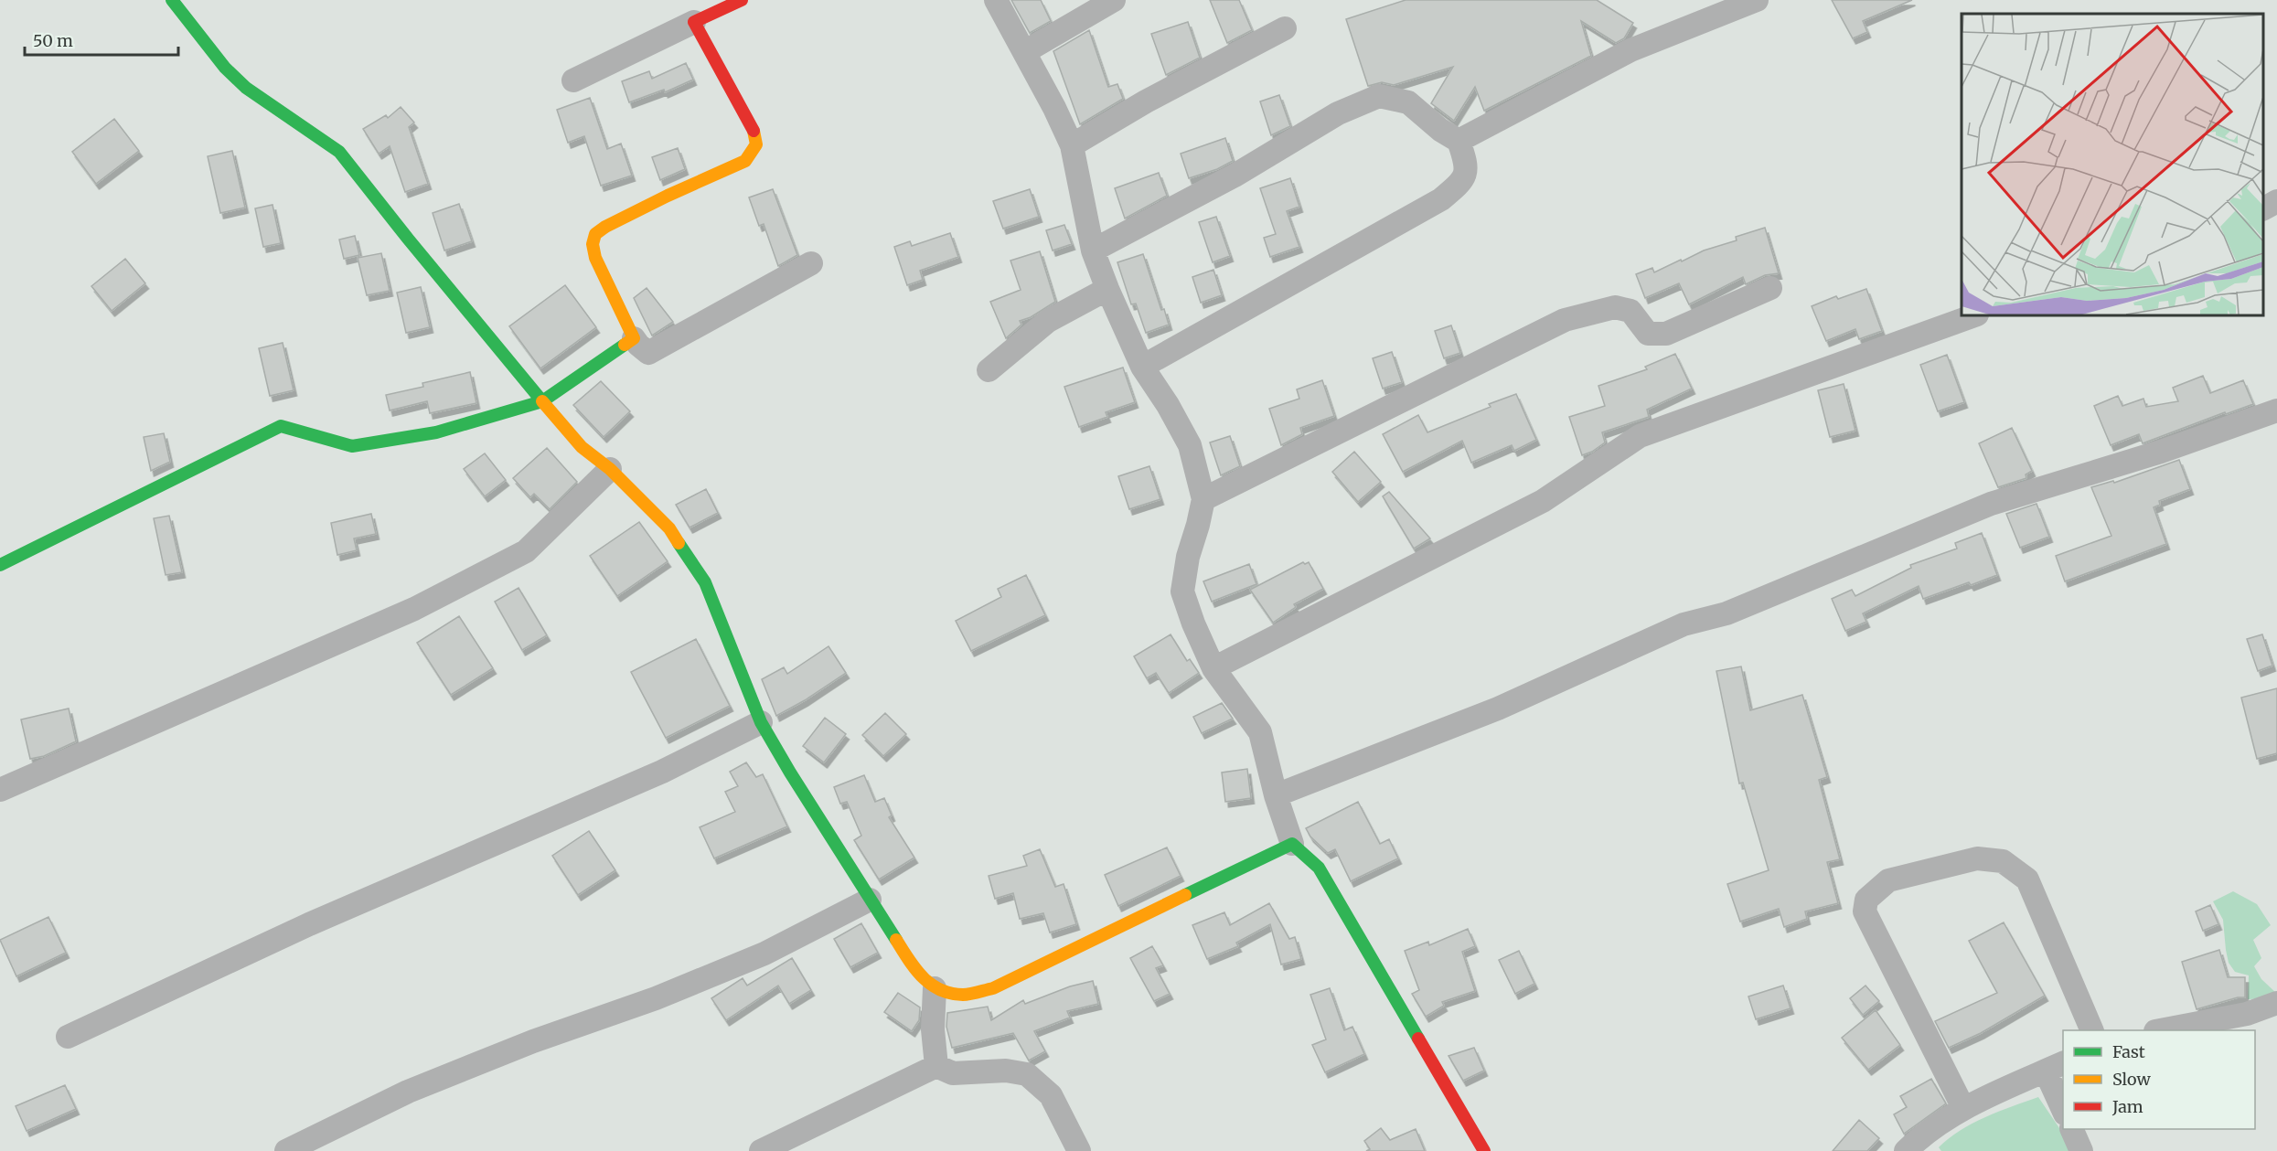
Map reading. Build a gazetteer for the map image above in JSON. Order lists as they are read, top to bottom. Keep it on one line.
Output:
{"legend":["Fast","Slow","Jam"],"scale_bar":"50 m"}
